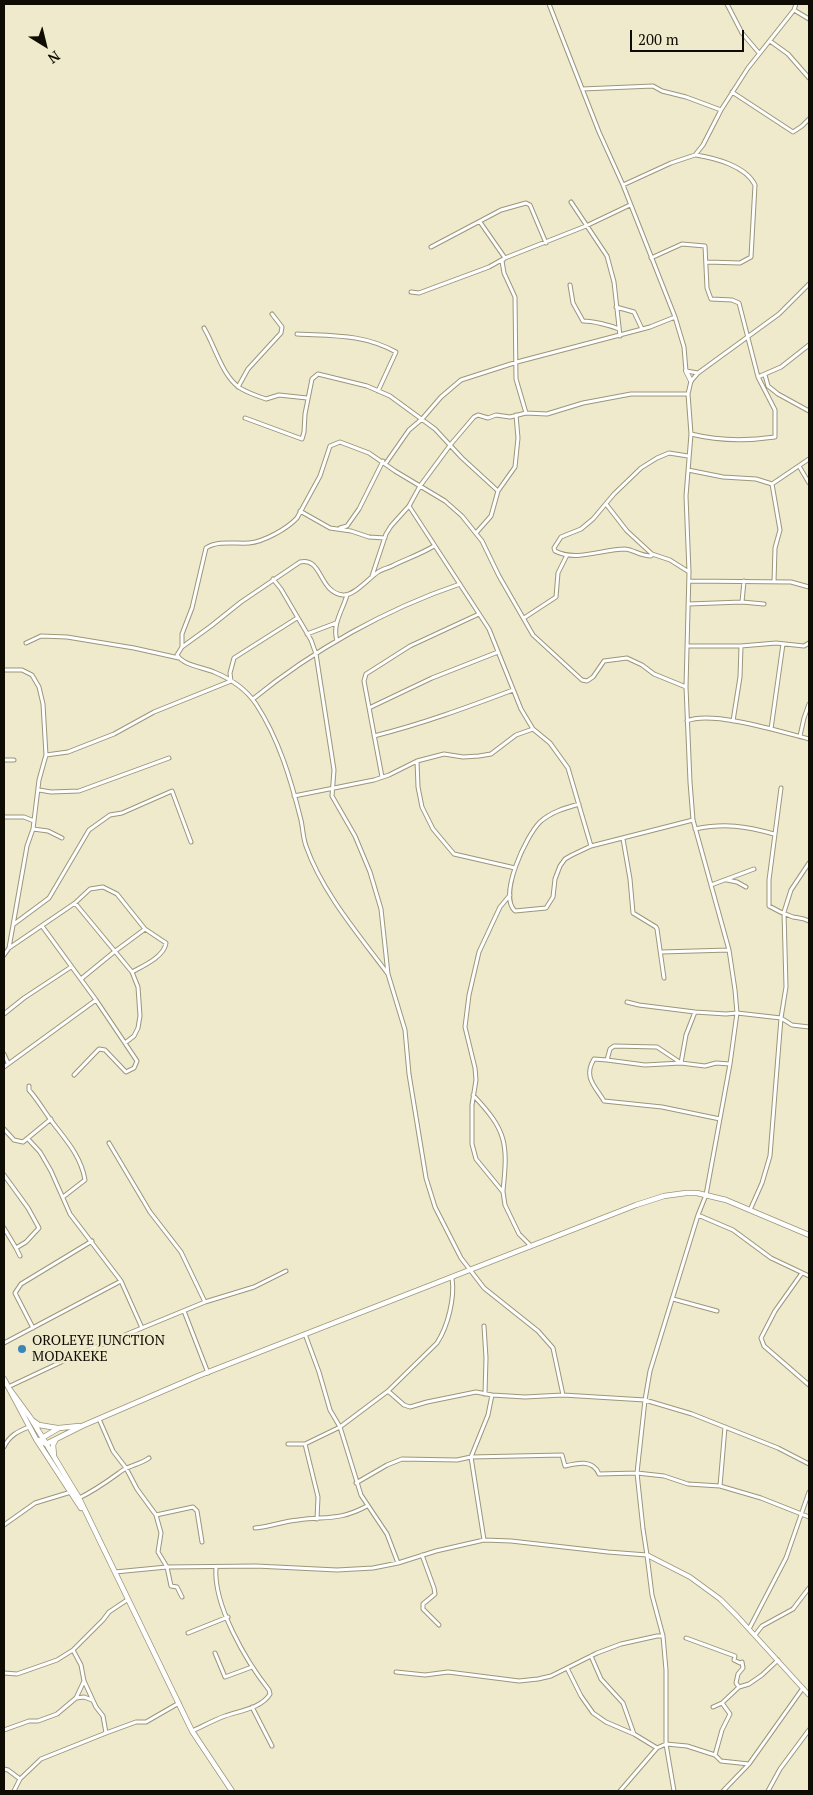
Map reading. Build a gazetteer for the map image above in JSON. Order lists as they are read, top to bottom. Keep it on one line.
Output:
{"places":["OROLEYE JUNCTION MODAKEKE"],"scale_bar":"200 m","north":"bottom right"}
